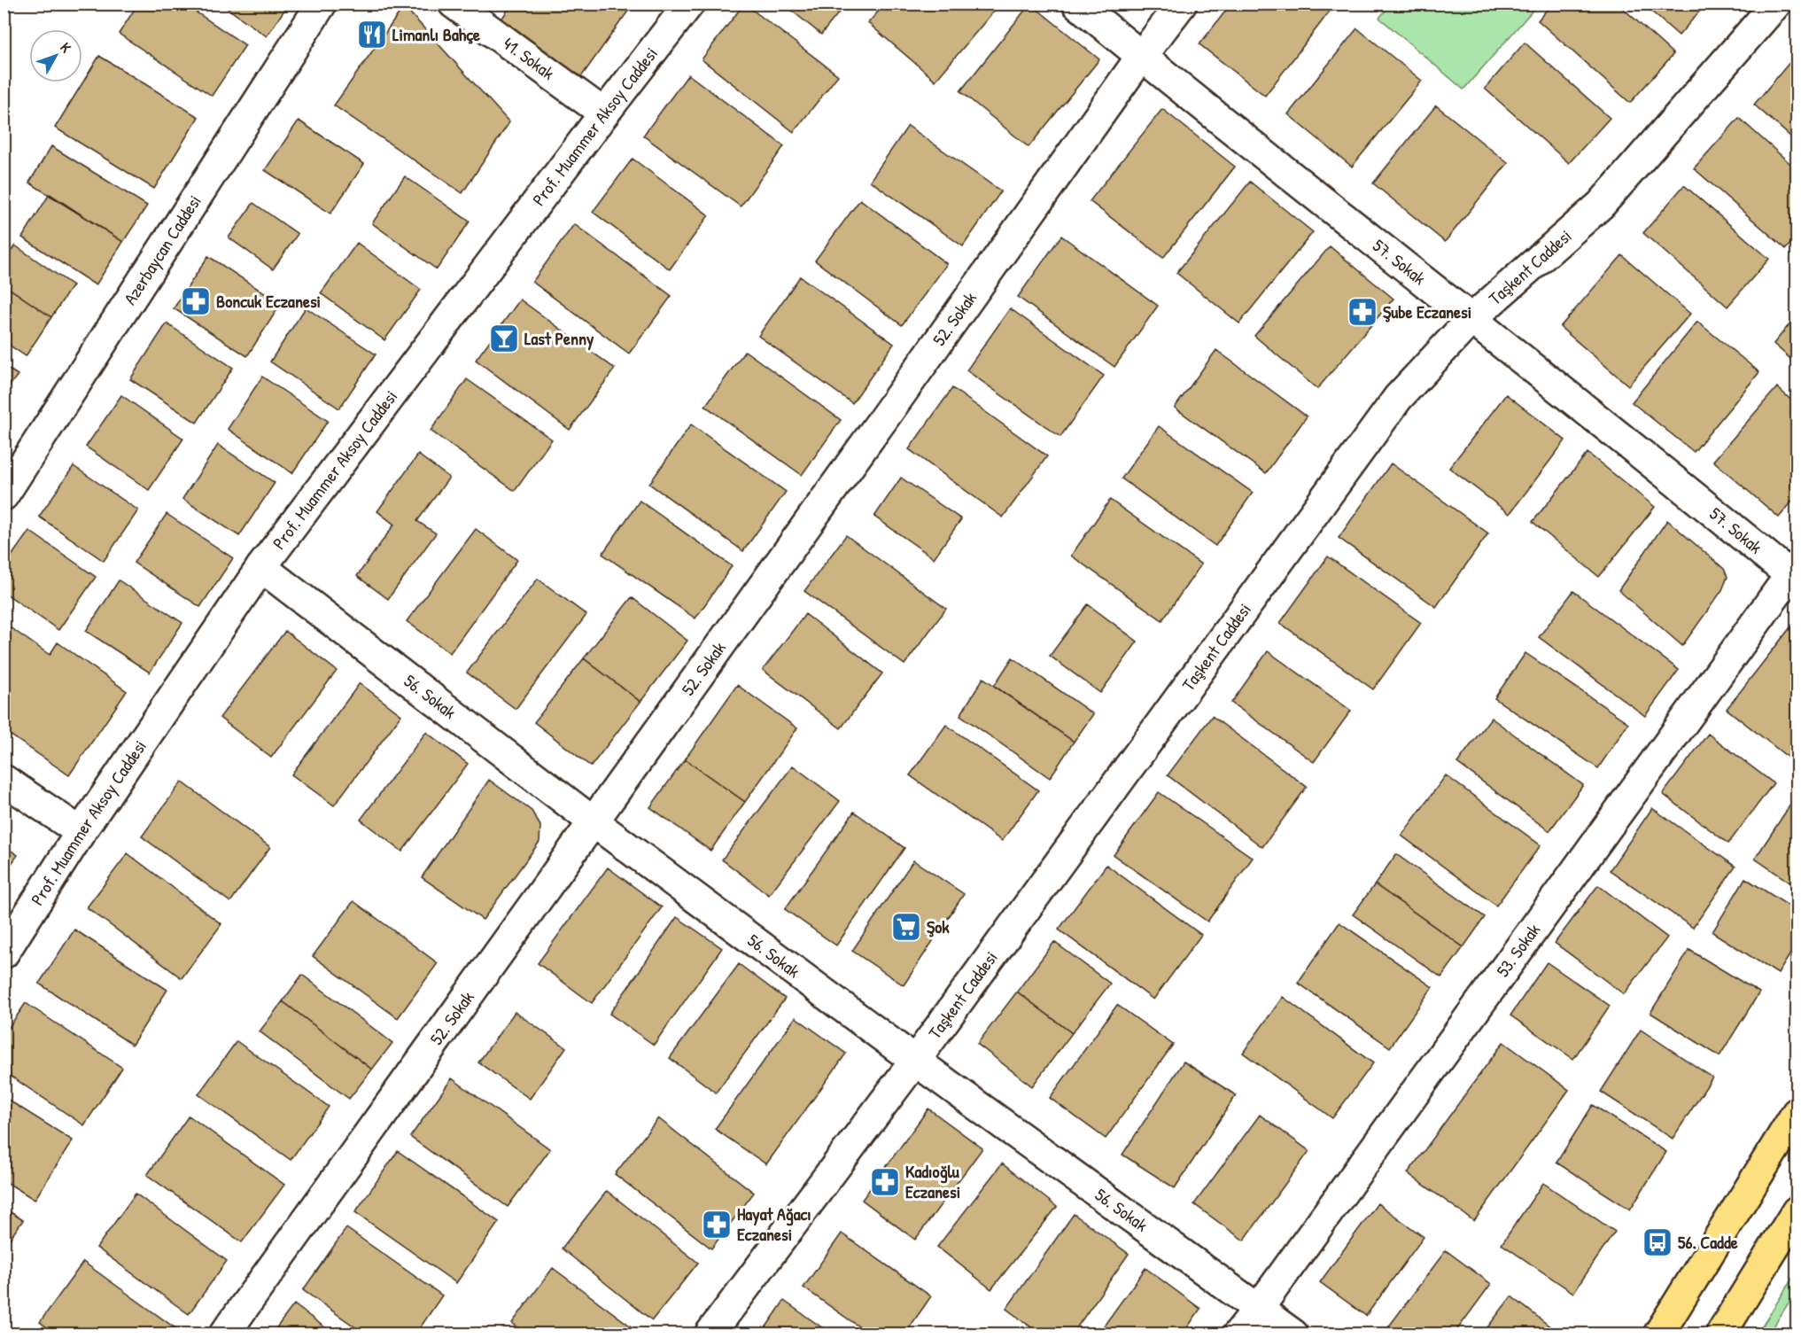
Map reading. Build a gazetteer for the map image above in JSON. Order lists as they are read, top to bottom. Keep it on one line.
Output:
{"streets":{"street":["41. Sokak","Prof. Muammer Aksoy Caddesi","Azerbaycan Caddesi","57. Sokak","Taşkent Caddesi","52. Sokak","56. Sokak","53. Sokak"]},"crossings":[["41. Sokak","Prof. Muammer Aksoy Caddesi"],["Prof. Muammer Aksoy Caddesi","56. Sokak"],["57. Sokak","Taşkent Caddesi"],["57. Sokak","52. Sokak"],["57. Sokak","53. Sokak"],["Taşkent Caddesi","56. Sokak"],["52. Sokak","56. Sokak"],["56. Sokak","53. Sokak"]],"places":{"restaurant":["Limanlı Bahçe"],"pharmacy":["Boncuk Eczanesi","Şube Eczanesi","Kadıoğlu Eczanesi","Hayat Ağacı Eczanesi"],"bar":["Last Penny"],"supermarket":["Şok"],"bus stop":["56. Cadde"]},"north":"top right"}
